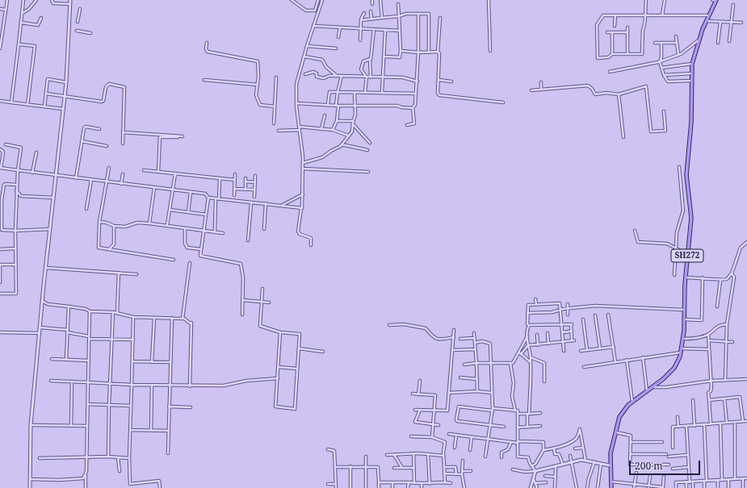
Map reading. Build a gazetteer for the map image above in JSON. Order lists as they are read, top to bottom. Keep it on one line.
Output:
{"streets":{"main road":["SH272"]},"scale_bar":"200 m"}
